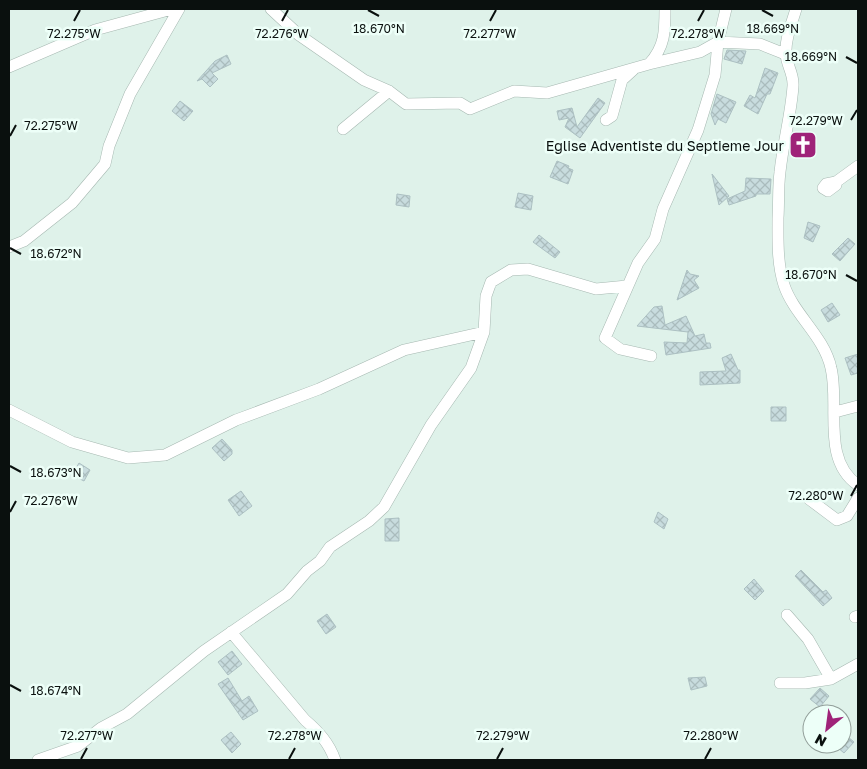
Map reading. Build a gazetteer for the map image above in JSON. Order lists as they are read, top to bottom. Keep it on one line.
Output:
{"places":{"church":["Eglise Adventiste du Septieme Jour"]},"north":"bottom left","coordinates":["18.670°N","18.669°N","72.275°W","72.276°W","72.277°W","72.278°W","72.279°W","18.672°N","18.673°N","72.280°W","18.674°N"]}
